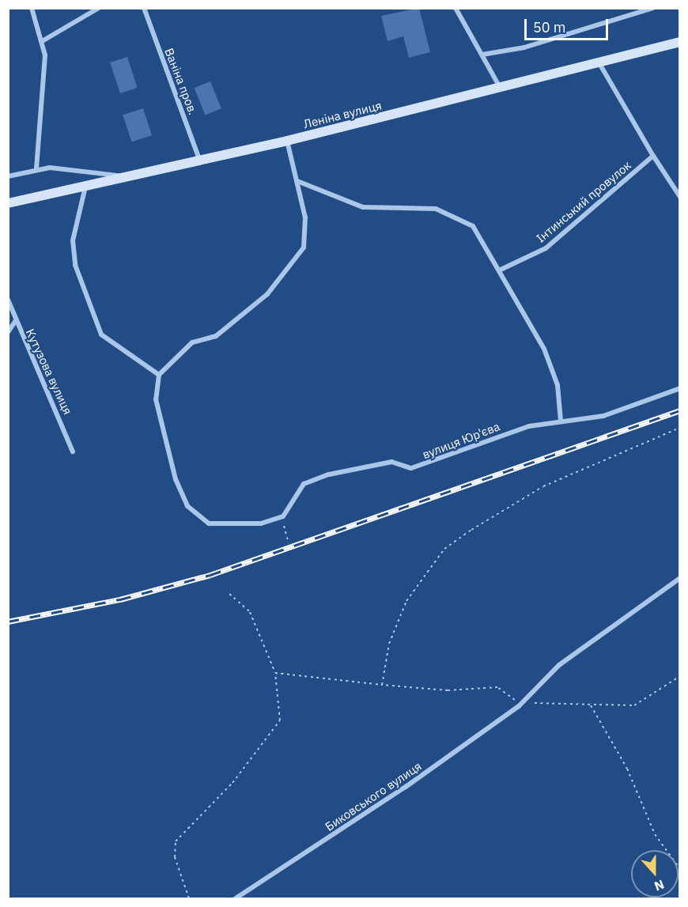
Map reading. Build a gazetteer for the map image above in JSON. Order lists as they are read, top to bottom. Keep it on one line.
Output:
{"streets":{"main road":["Леніна вулиця"],"street":["Ваніна пров.","Інтинський провулок","Кутузова вулиця","вулиця Юр'єва","Биковського вулиця"]},"crossings":[["Ваніна пров.","Леніна вулиця"]],"scale_bar":"50 m","north":"bottom"}
